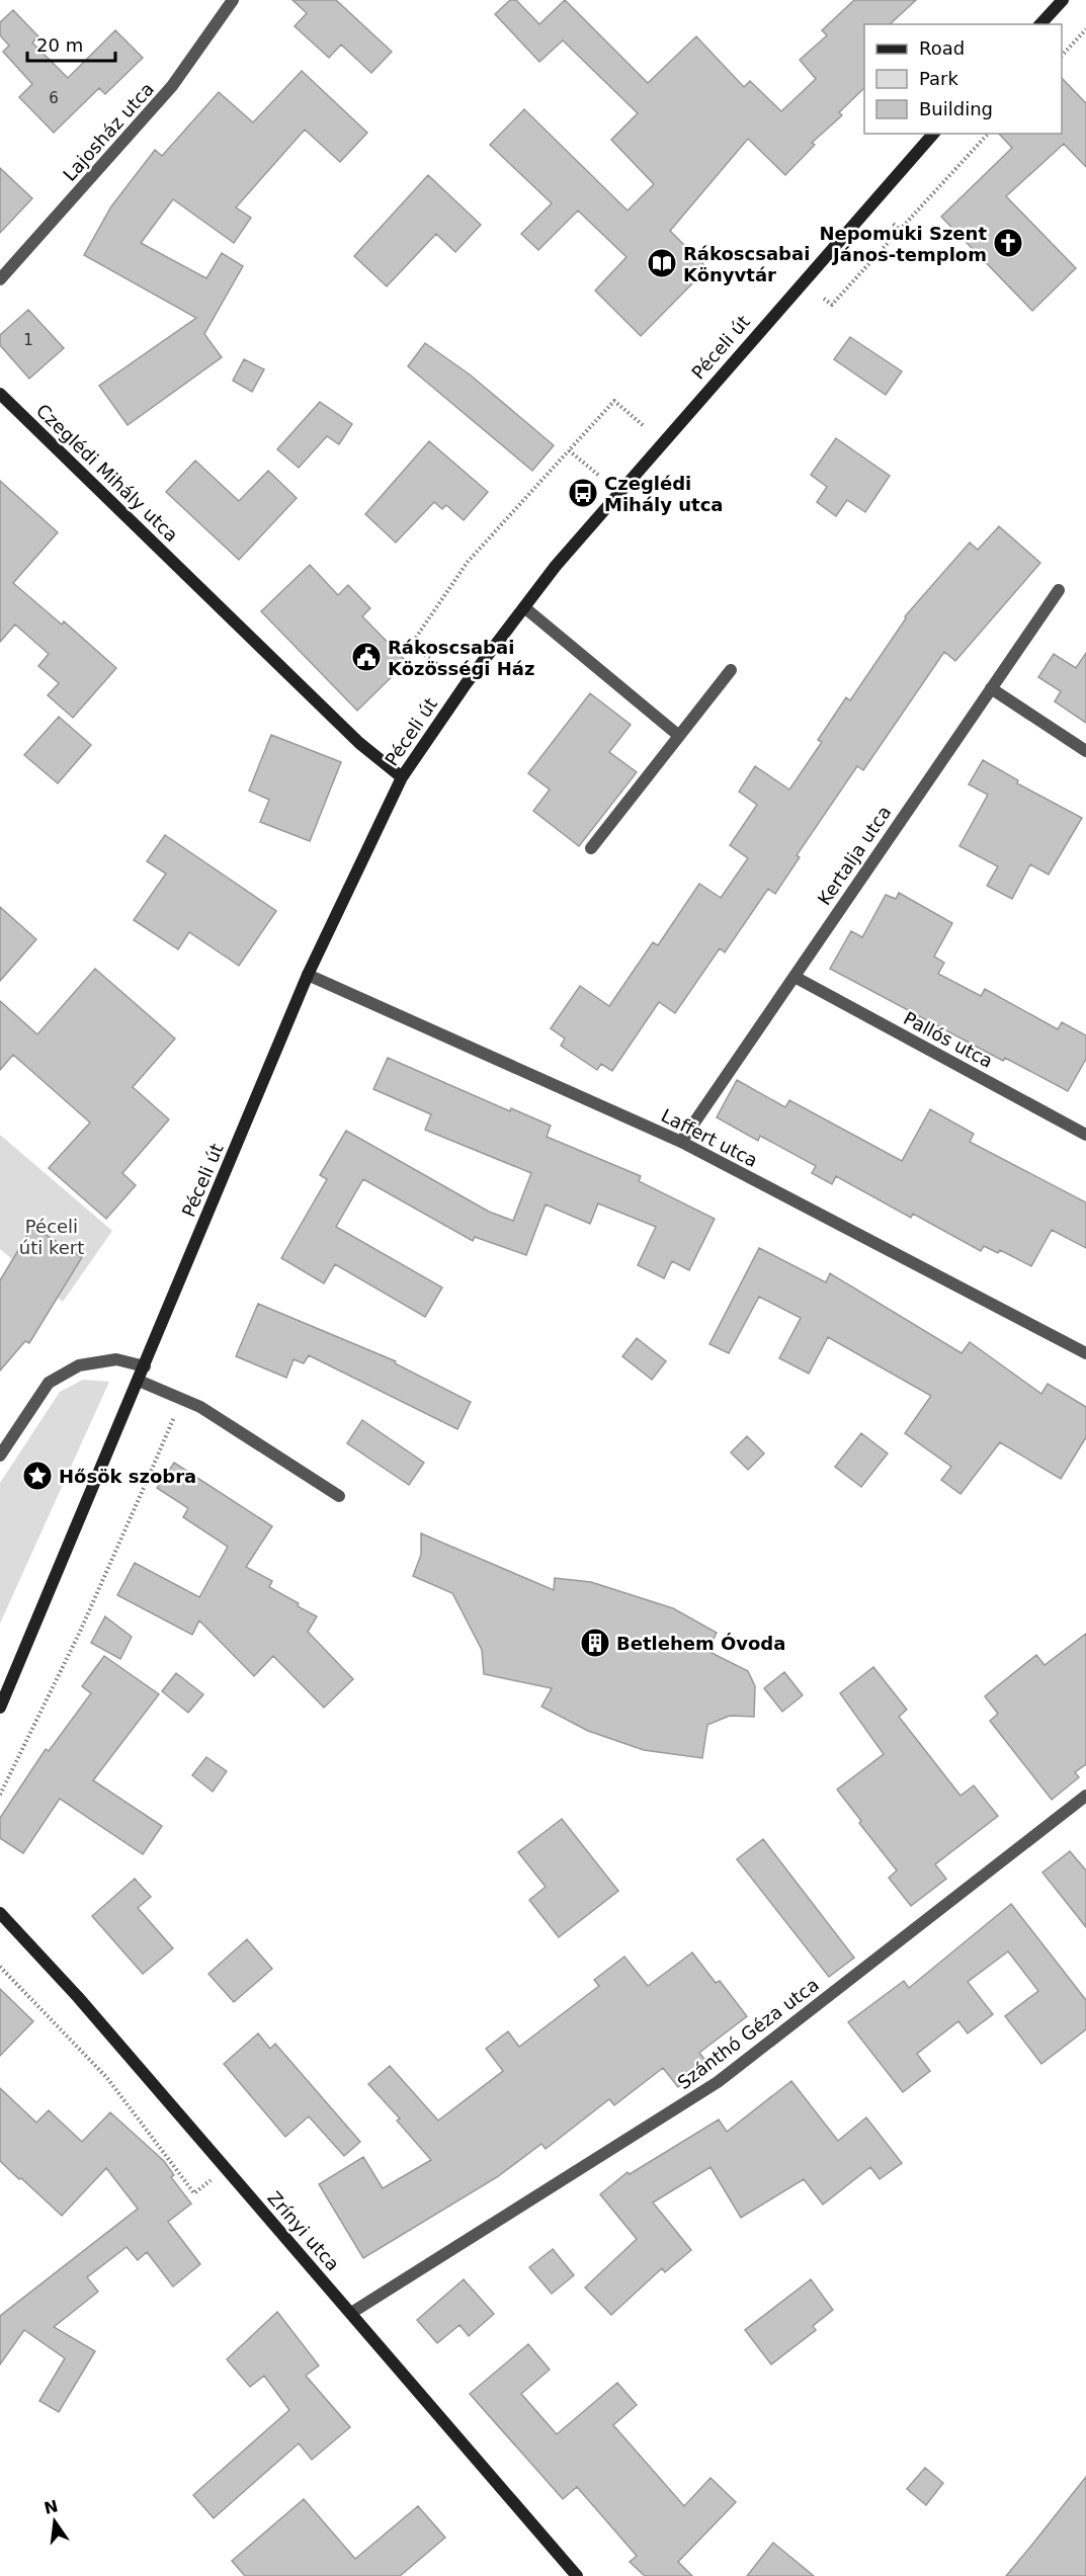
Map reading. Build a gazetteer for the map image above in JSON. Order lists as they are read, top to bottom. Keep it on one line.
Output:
{"streets":{"main road":["Péceli út","Czeglédi Mihály utca","Zrínyi utca"],"street":["Lajosház utca","Kertalja utca","Pallós utca","Laffert utca","Szánthó Géza utca"]},"crossings":[["Péceli út","Czeglédi Mihály utca"],["Péceli út","Laffert utca"],["Kertalja utca","Pallós utca"],["Kertalja utca","Laffert utca"],["Szánthó Géza utca","Zrínyi utca"]],"parks":["Péceli úti kert"],"places":{"church":["Nepomuki Szent János-templom"],"library":["Rákoscsabai Könyvtár"],"bus stop":["Czeglédi Mihály utca"],"public building":["Rákoscsabai Közösségi Ház"],"place":["Hősök szobra"],"building":["Betlehem Óvoda"]},"house_numbers":["6","1"],"legend":["Road","Park","Building"],"scale_bar":"20 m","north":"top"}
